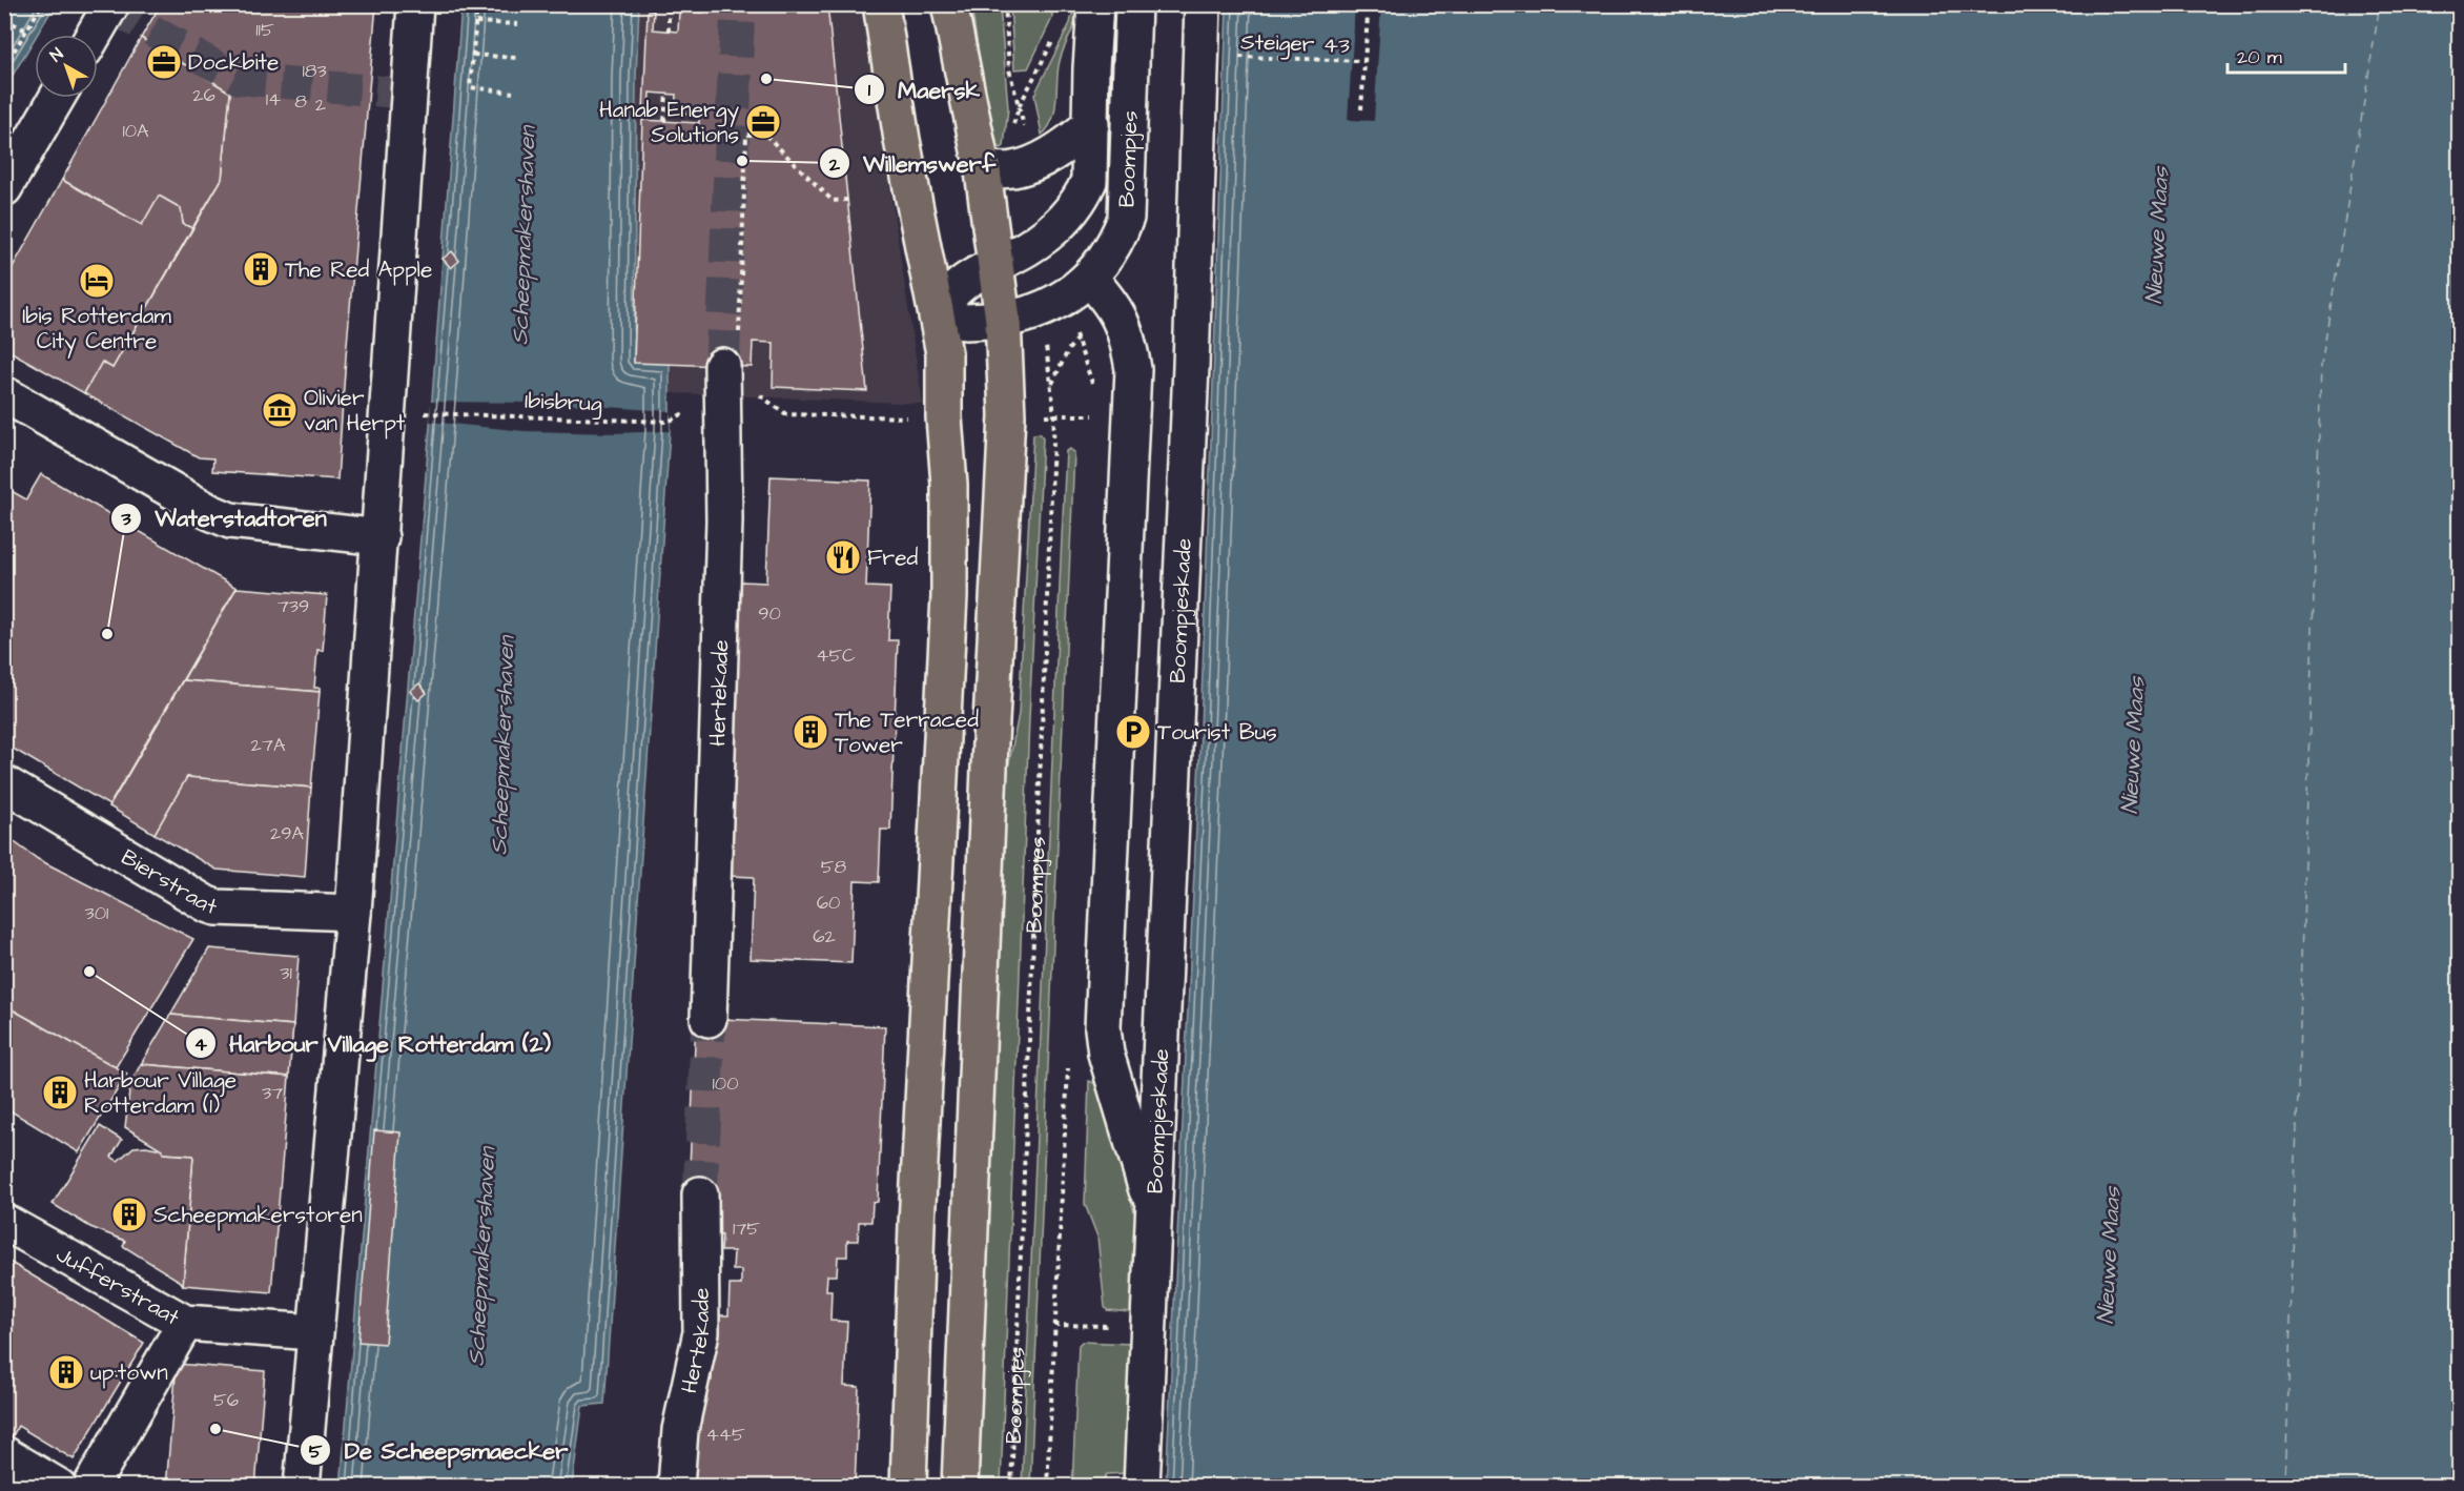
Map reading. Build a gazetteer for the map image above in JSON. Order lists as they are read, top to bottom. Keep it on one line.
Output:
{"streets":{"street":["Boompjes","Boompjeskade","Hertekade","Bierstraat","Jufferstraat"],"path":["Steiger 43","Ibisbrug"]},"crossings":[["Boompjes","Boompjeskade"],["Ibisbrug","Hertekade"]],"water":["Scheepmakershaven","Nieuwe Maas"],"places":{"office":["Dockbite","Hanab Energy Solutions"],"other":["Maersk","Willemswerf","Waterstadtoren","Harbour Village Rotterdam (2)","De Scheepsmaecker"],"building":["The Red Apple","The Terraced Tower","Harbour Village Rotterdam (1)","Scheepmakerstoren","up:town"],"hotel":["Ibis Rotterdam City Centre"],"museum":["Olivier van Herpt"],"restaurant":["Fred"],"parking":["Tourist Bus"]},"house_numbers":["115","183","26","14","8","2","10A","739","90","45C","27A","29A","58","60","301","62","31","100","37","175","56","445"],"scale_bar":"20 m","north":"top left"}
